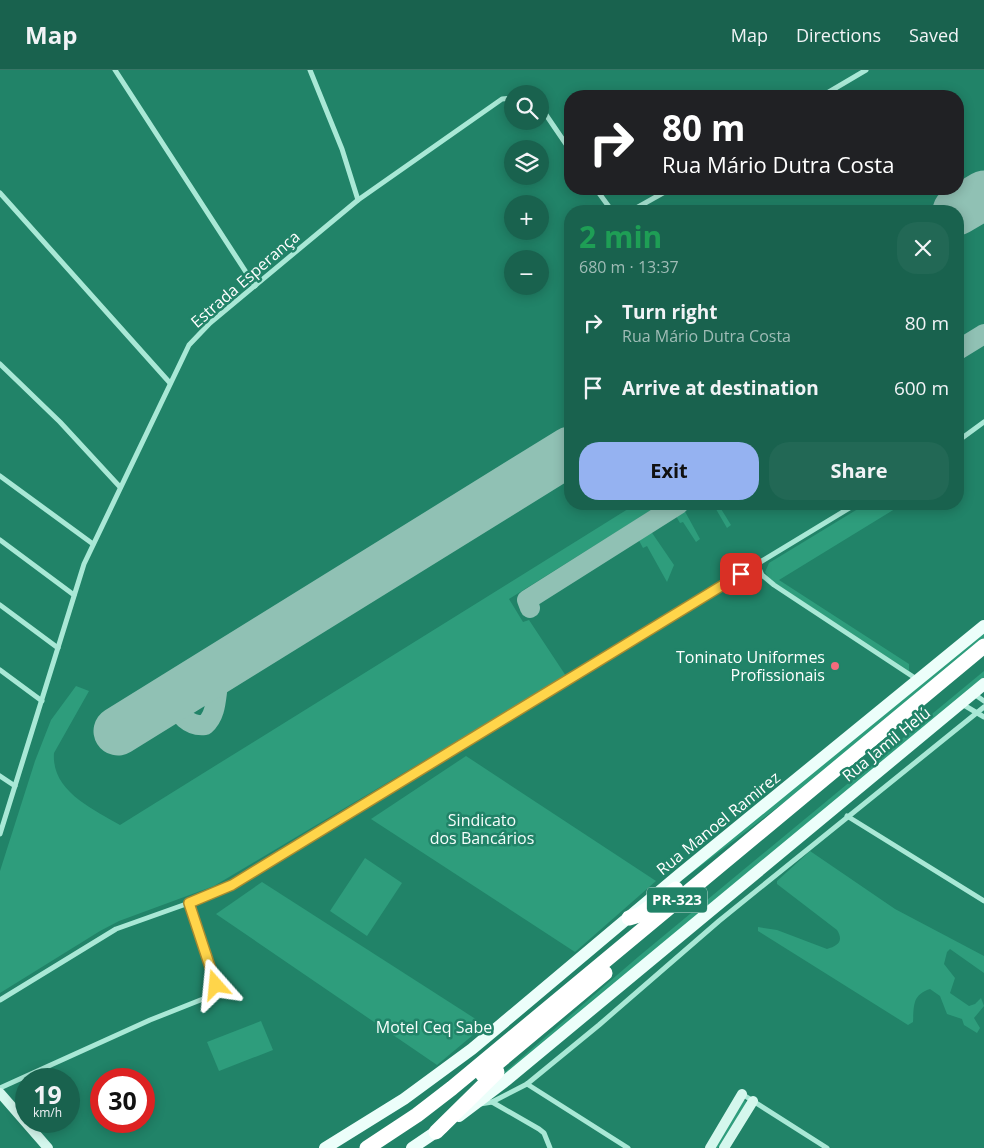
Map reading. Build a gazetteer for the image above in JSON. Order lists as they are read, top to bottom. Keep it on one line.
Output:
{"streets":{"highway":["PR-323"],"main road":["Rua Jamil Helú","Rua Manoel Ramirez"],"street":["Estrada Esperança"]},"parks":["Sindicato dos Bancários","Motel Ceq Sabe"],"places":["Toninato Uniformes Profissionais"],"page":{"header":"Map","nav":["Map","Directions","Saved"],"map_buttons":["+","−"],"turn":["80 m","Rua Mário Dutra Costa"],"heading":["2 min","680 m · 13:37"],"list":[{"name":"Turn right","note":"Rua Mário Dutra Costa","value":"80 m"},{"name":"Arrive at destination","value":"600 m"}],"buttons":["Exit","Share"],"speed":"19 km/h","limit":"30"}}
